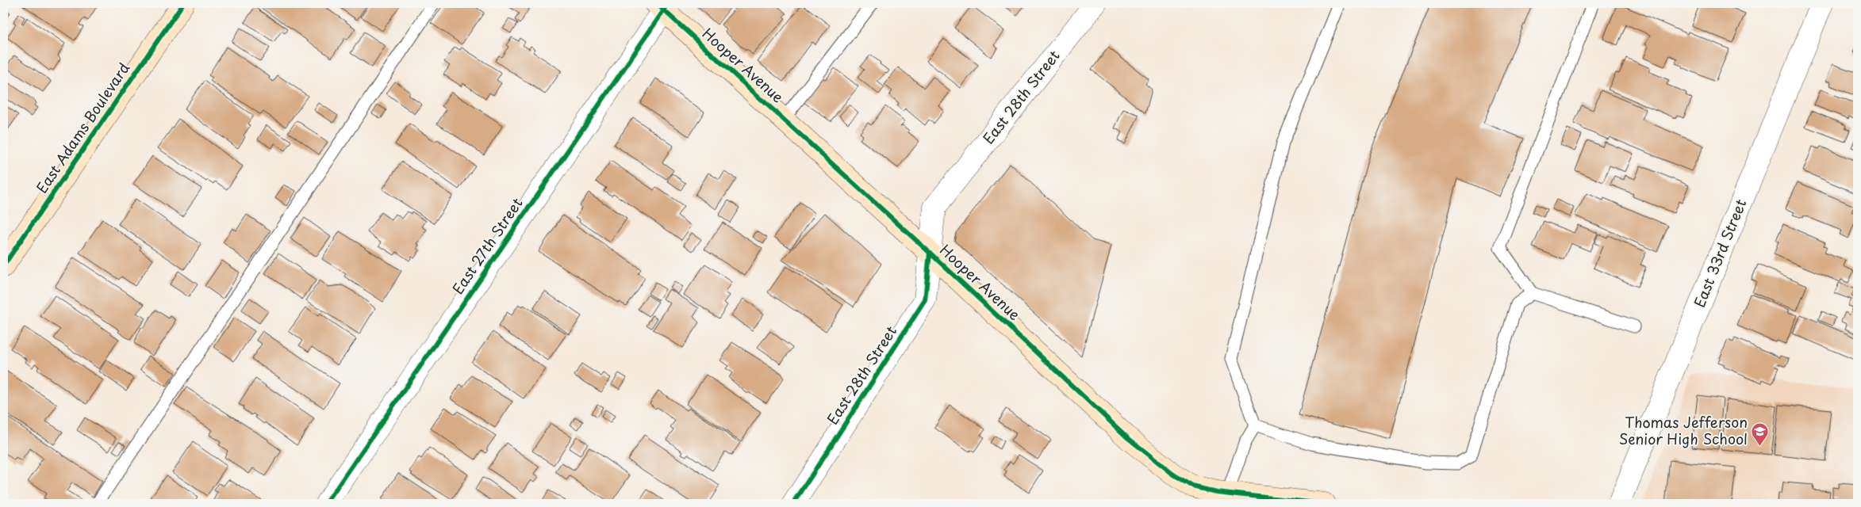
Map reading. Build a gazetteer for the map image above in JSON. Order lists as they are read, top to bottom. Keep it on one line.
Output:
{"streets":{"street":["Hooper Avenue","East 28th Street","East Adams Boulevard","East 27th Street","East 33rd Street"]},"crossings":[["Hooper Avenue","East 28th Street"],["Hooper Avenue","East 27th Street"]],"places":{"school or university":["Thomas Jefferson Senior High School"]}}
